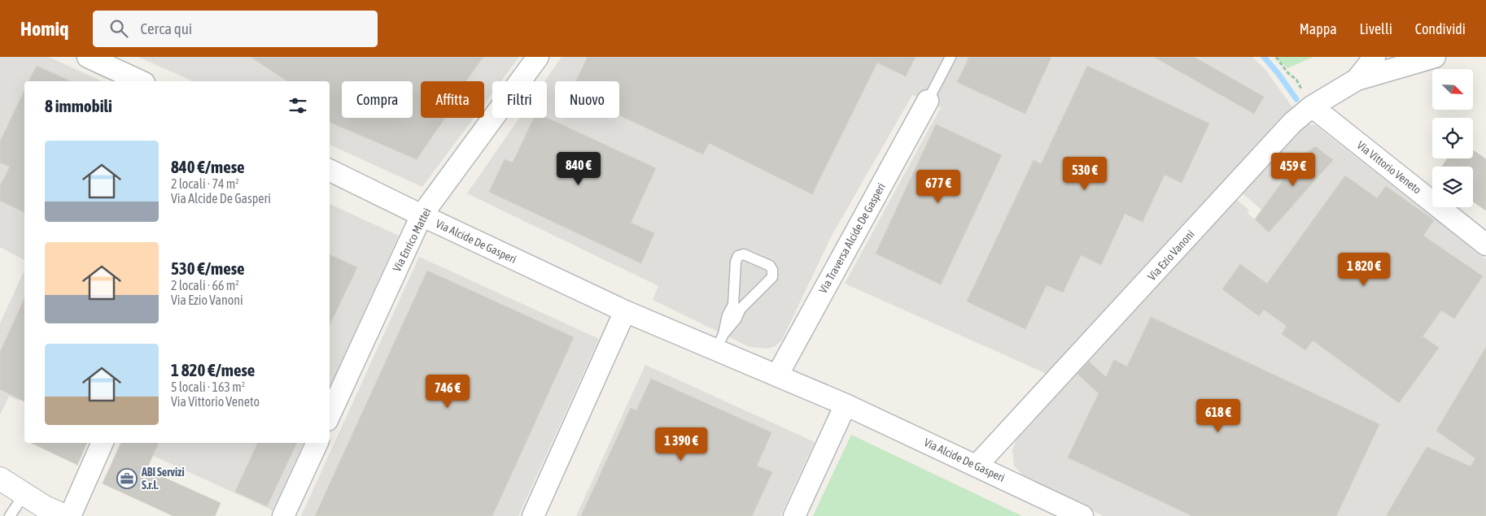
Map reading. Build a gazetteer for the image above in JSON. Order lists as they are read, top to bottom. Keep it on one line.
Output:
{"streets":{"street":["Via Vittorio Veneto","Via Traversa Alcide De Gasperi","Via Enrico Mattei","Via Alcide De Gasperi","Via Ezio Vanoni"]},"crossings":[["Via Vittorio Veneto","Via Ezio Vanoni"],["Via Traversa Alcide De Gasperi","Via Alcide De Gasperi"],["Via Enrico Mattei","Via Alcide De Gasperi"],["Via Alcide De Gasperi","Via Ezio Vanoni"]],"places":{"office":["ABI Servizi S.r.l."]},"north":"bottom right","page":{"header":"Homiq","search":"Cerca qui","nav":["Mappa","Livelli","Condividi"],"chip":["Compra","Affitta","Filtri","Nuovo"],"heading":"8 immobili","list":[{"name":"840 €/mese","note":"2 locali · 74 m² · Via Alcide De Gasperi"},{"name":"530 €/mese","note":"2 locali · 66 m² · Via Ezio Vanoni"},{"name":"1 820 €/mese","note":"5 locali · 163 m² · Via Vittorio Veneto"}],"price":["840 €","459 €","530 €","677 €","1 820 €","746 €","618 €","1 390 €"]}}
